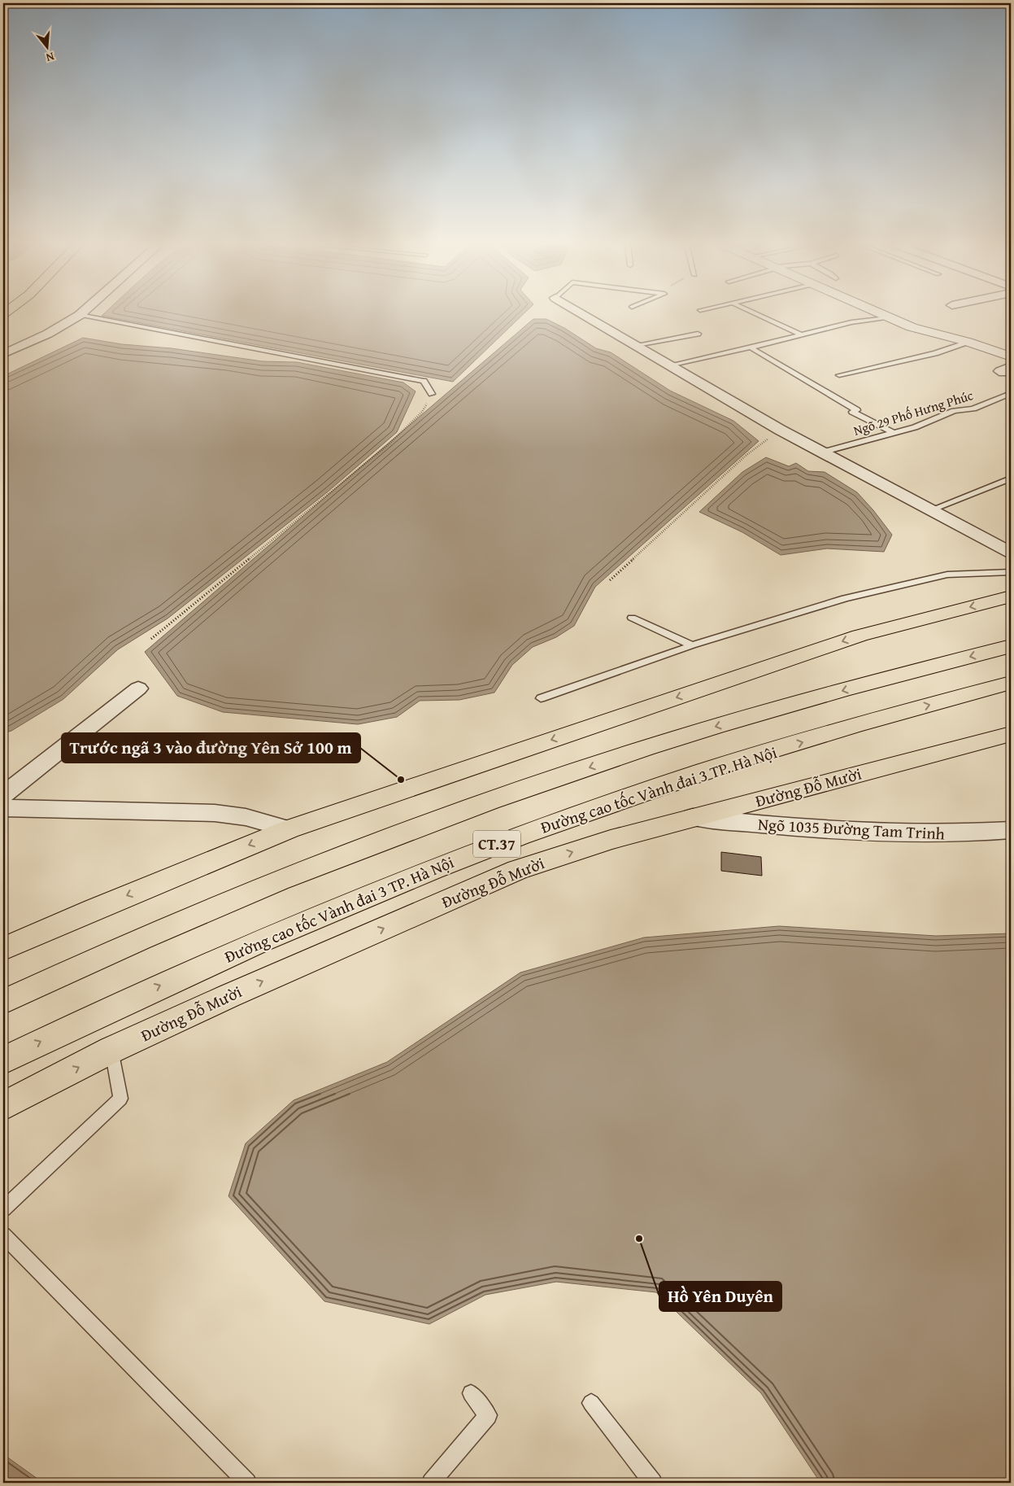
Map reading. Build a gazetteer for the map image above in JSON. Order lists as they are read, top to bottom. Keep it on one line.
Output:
{"streets":{"main road":["Đường Đỗ Mười","Đường cao tốc Vành đai 3 TP. Hà Nội","CT.37"],"street":["Ngõ 1035 Đường Tam Trinh"],"lane":["Ngõ 29 Phố Hưng Phúc"]},"crossings":[["Đường Đỗ Mười","Ngõ 1035 Đường Tam Trinh"]],"places":["Trước ngã 3 vào đường Yên Sở 100 m","Hồ Yên Duyên"],"north":"bottom"}
